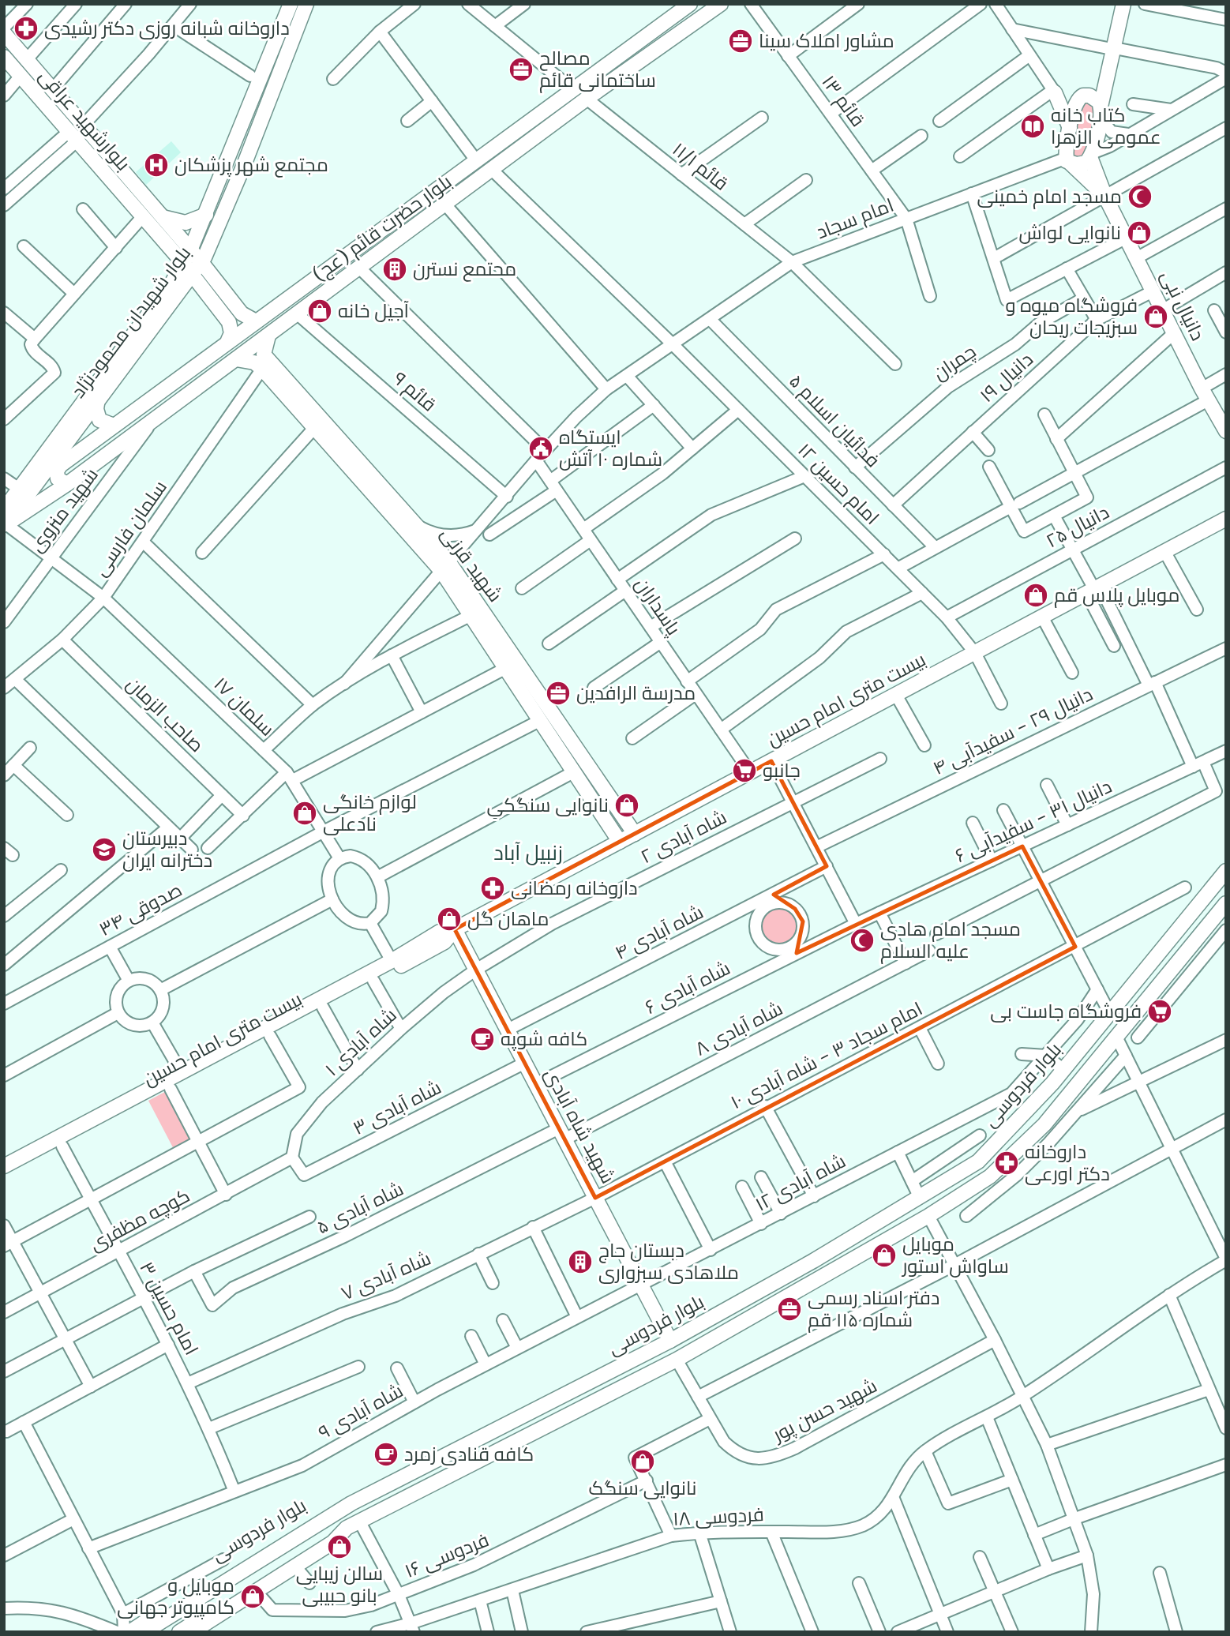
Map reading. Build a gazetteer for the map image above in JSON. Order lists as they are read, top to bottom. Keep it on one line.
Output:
{"streets":{"main road":["بلوارشهید عراقی","بلوار حضرت قائم (عج)","دانیال نبی","بلوار شهیدان محمودنژاد","شهید قرنی","بیست متری امام حسین","بلوار فردوسی","شهید شاه آبادی"],"street":["قائم ۱۳","قائم ۱۱/۱","امام سجاد","چمران","دانیال ۱۹","قائم ۹","فدائیان اسلام ۵","امام حسین ۱۲","شهید منزوی","دانیال ۲۵","سلمان فارسی","پاسداران","سلمان ۱۷","صاحب الزمان","دانیال ۲۹ - سفیدآبی ۴","دانیال ۳۱ - سفیدآبی ۶","شاه آبادی ۲","صدوقی ۳۴","شاه آبادی ۴","شاه آبادی ۶","شاه آبادی ۸","شاه آبادی ۱","امام سجاد ۳ - شاه آبادی ۱۰","شاه آبادی ۳","شاه آبادی ۱۲","شاه آبادی ۵","کوچه مظفری","شاه آبادی ۷","امام حسین ۳","شهید حسن پور","شاه آبادی ۹","فردوسی ۱۸","فردوسی ۱۶"]},"crossings":[["قائم ۱۳","امام سجاد"],["بلوارشهید عراقی","بلوار حضرت قائم (عج)"],["بلوارشهید عراقی","بلوار شهیدان محمودنژاد"],["قائم ۱۱/۱","امام سجاد"],["قائم ۱۱/۱","بلوار حضرت قائم (عج)"],["امام سجاد","دانیال نبی"],["امام سجاد","قائم ۹"],["امام سجاد","فدائیان اسلام ۵"],["امام سجاد","امام حسین ۱۲"],["امام سجاد","شهید قرنی"],["امام سجاد","پاسداران"],["بلوار حضرت قائم (عج)","بلوار شهیدان محمودنژاد"],["بلوار حضرت قائم (عج)","قائم ۹"],["بلوار حضرت قائم (عج)","امام حسین ۱۲"],["بلوار حضرت قائم (عج)","شهید منزوی"],["بلوار حضرت قائم (عج)","سلمان ۱۷"],["دانیال نبی","دانیال ۱۹"],["بلوار شهیدان محمودنژاد","سلمان ۱۷"],["چمران","فدائیان اسلام ۵"],["دانیال ۱۹","فدائیان اسلام ۵"],["امام حسین ۱۲","دانیال ۲۵"],["امام حسین ۱۲","بیست متری امام حسین"],["شهید منزوی","سلمان ۱۷"],["سلمان فارسی","شهید قرنی"],["سلمان فارسی","سلمان ۱۷"],["سلمان فارسی","صاحب الزمان"],["شهید قرنی","بیست متری امام حسین"],["شهید قرنی","صدوقی ۳۴"],["پاسداران","بیست متری امام حسین"],["بیست متری امام حسین","شهید شاه آبادی"],["بیست متری امام حسین","امام حسین ۳"],["سلمان ۱۷","صدوقی ۳۴"],["دانیال ۳۱ - سفیدآبی ۶","شاه آبادی ۶"],["شاه آبادی ۲","شاه آبادی ۱"],["شاه آبادی ۲","شهید شاه آبادی"],["شاه آبادی ۴","شاه آبادی ۶"],["شاه آبادی ۴","شهید شاه آبادی"],["شاه آبادی ۶","شهید شاه آبادی"],["شاه آبادی ۸","شهید شاه آبادی"],["شاه آبادی ۸","شاه آبادی ۵"],["شاه آبادی ۱","شاه آبادی ۳"],["شاه آبادی ۱","شهید شاه آبادی"],["شاه آبادی ۱","کوچه مظفری"],["امام سجاد ۳ - شاه آبادی ۱۰","شهید شاه آبادی"],["امام سجاد ۳ - شاه آبادی ۱۰","شاه آبادی ۷"],["بلوار فردوسی","شهید شاه آبادی"],["بلوار فردوسی","شهید حسن پور"],["بلوار فردوسی","فردوسی ۱۶"],["شاه آبادی ۳","شهید شاه آبادی"],["شاه آبادی ۳","کوچه مظفری"],["شهید شاه آبادی","شاه آبادی ۱۲"],["شهید شاه آبادی","شاه آبادی ۵"],["شهید شاه آبادی","شاه آبادی ۷"],["شهید شاه آبادی","شاه آبادی ۹"],["شاه آبادی ۱۲","شاه آبادی ۹"],["کوچه مظفری","امام حسین ۳"],["شاه آبادی ۷","امام حسین ۳"],["امام حسین ۳","شاه آبادی ۹"]],"districts":["زنبیل آباد"],"places":{"pharmacy":["داروخانه شبانه روزی دکتر رشیدی","داروخانه رمضانی","داروخانه دکتر اورعی"],"office":["مشاور املاک سینا","مصالح ساختمانی قائم","مدرسة الرافدین","دفتر اسناد رسمی شماره ۱۱۵ قم"],"library":["کتاب خانه عمومی الزهرا"],"hospital":["مجتمع شهر پزشکان"],"mosque":["مسجد امام خمینی","مسجد امام هادی علیه السلام"],"shop":["نانوایی لواش","آجیل خانه","فروشگاه میوه و سبزیجات ریحان","موبایل پلاس قم","نانوایی سنگکیِ","لوازم خانگی نادعلی","ماهان گل","موبایل ساواش استور","نانوایی سنگک","سالن زیبایی بانو حبیبی","موبایل و کامپیوتر جهانی"],"building":["محتمع نسترن","دبستان حاج ملاهادی سبزواری"],"public building":["ایستگاه شماره ۱۰ آتش"],"supermarket":["جانبو","فروشگاه جاست بی"],"school or university":["دبیرستان دخترانه ایران"],"cafe":["کافه شوپه","کافه قنادی زمرد"]}}
